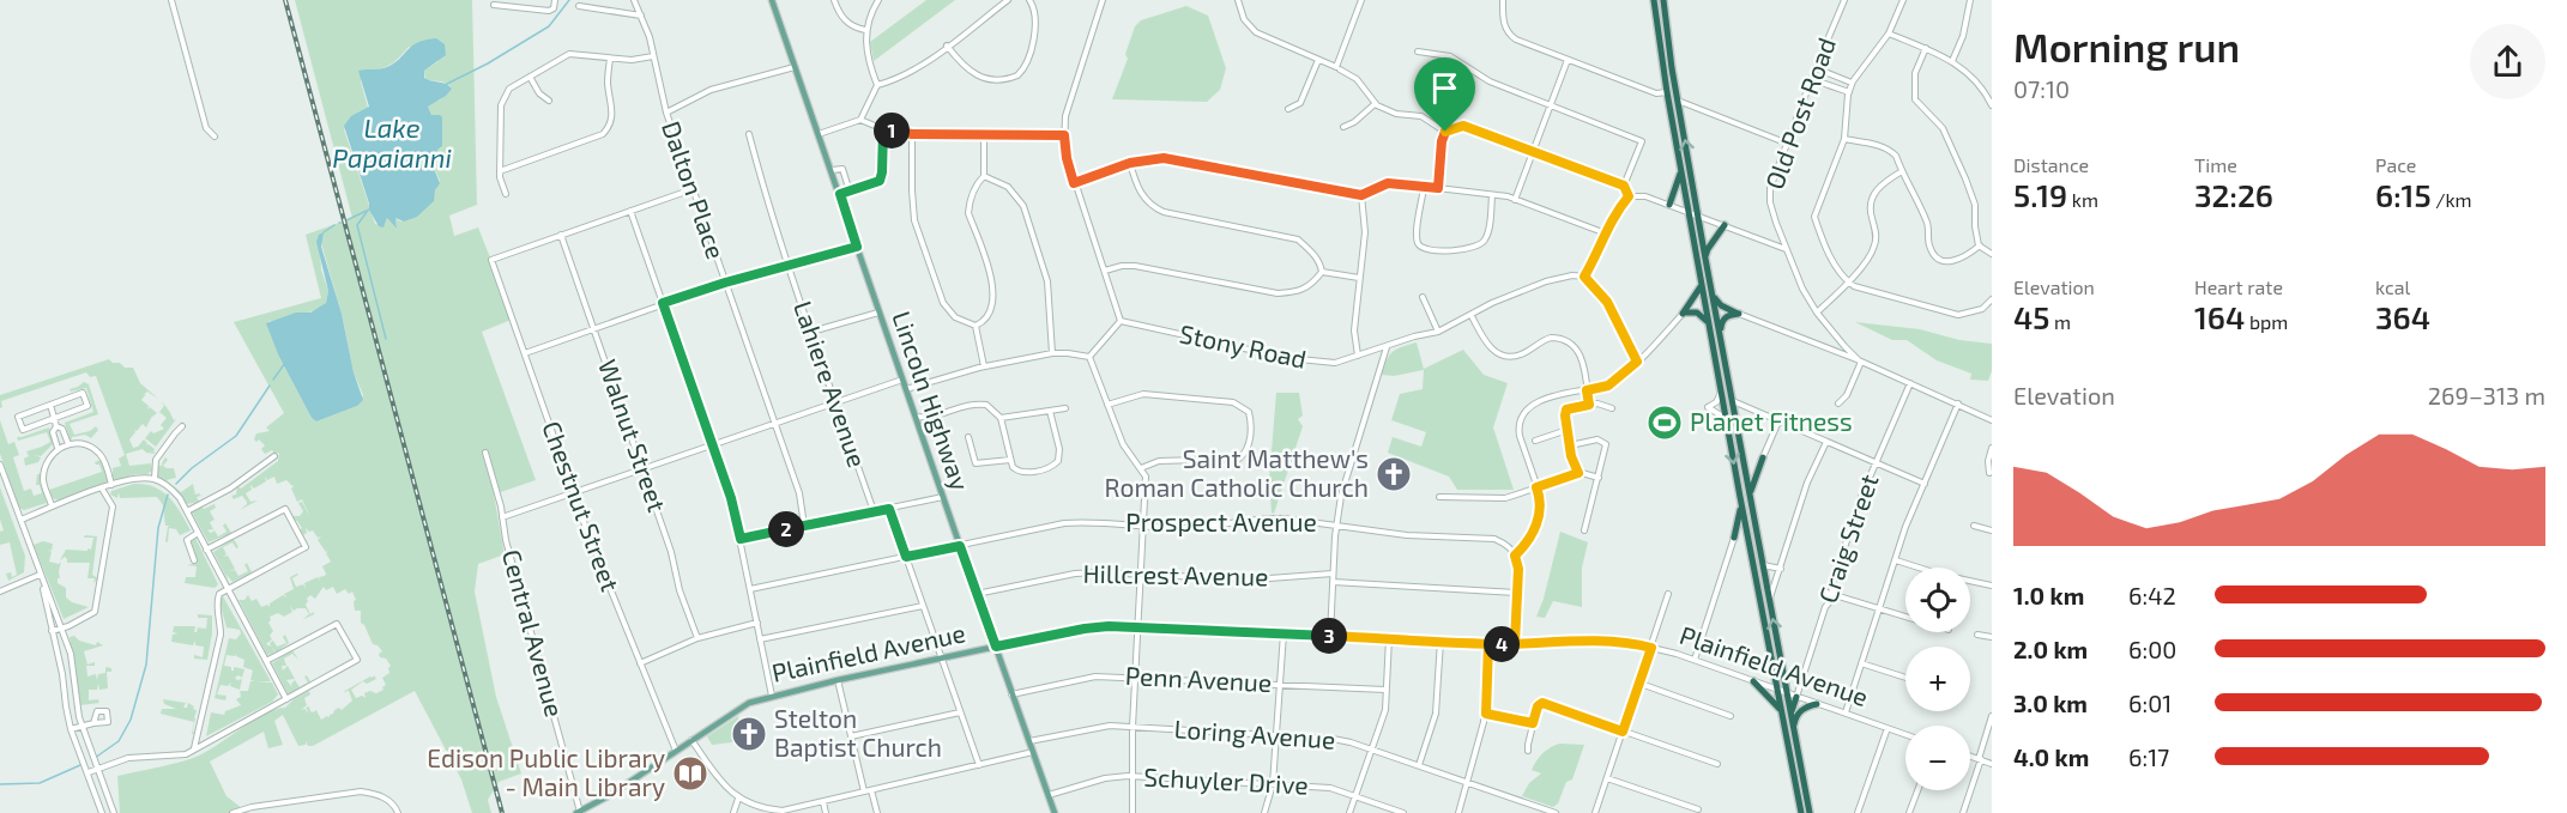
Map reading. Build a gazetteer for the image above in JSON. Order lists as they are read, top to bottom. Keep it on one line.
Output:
{"streets":{"main road":["Lincoln Highway","Plainfield Avenue"],"street":["Old Post Road","Dalton Place","Stony Road","Lahiere Avenue","Walnut Street","Chestnut Street","Prospect Avenue","Craig Street","Hillcrest Avenue","Central Avenue","Penn Avenue","Loring Avenue","Schuyler Drive"]},"crossings":[["Old Post Road","Craig Street"],["Lincoln Highway","Prospect Avenue"],["Lincoln Highway","Hillcrest Avenue"],["Lincoln Highway","Plainfield Avenue"],["Lincoln Highway","Penn Avenue"],["Lincoln Highway","Loring Avenue"],["Lincoln Highway","Schuyler Drive"],["Walnut Street","Chestnut Street"],["Chestnut Street","Plainfield Avenue"],["Craig Street","Plainfield Avenue"],["Central Avenue","Plainfield Avenue"]],"water":["Lake Papaianni"],"places":{"sports":["Planet Fitness"],"church":["Saint Matthew's Roman Catholic Church","Stelton Baptist Church"],"library":["Edison Public Library - Main Library"]},"page":{"heading":["Morning run","07:10"],"pins":["1","2","3","4"],"stats":[["Distance","5.19 km"],["Time","32:26"],["Pace","6:15 /km"],["Elevation","45 m"],["Heart rate","164 bpm"],["kcal","364"]],"chart":["Elevation","269–313 m"],"map_buttons":["+","−"],"list":[{"name":"1.0 km","note":"6:42"},{"name":"2.0 km","note":"6:00"},{"name":"3.0 km","note":"6:01"},{"name":"4.0 km","note":"6:17"}]}}
